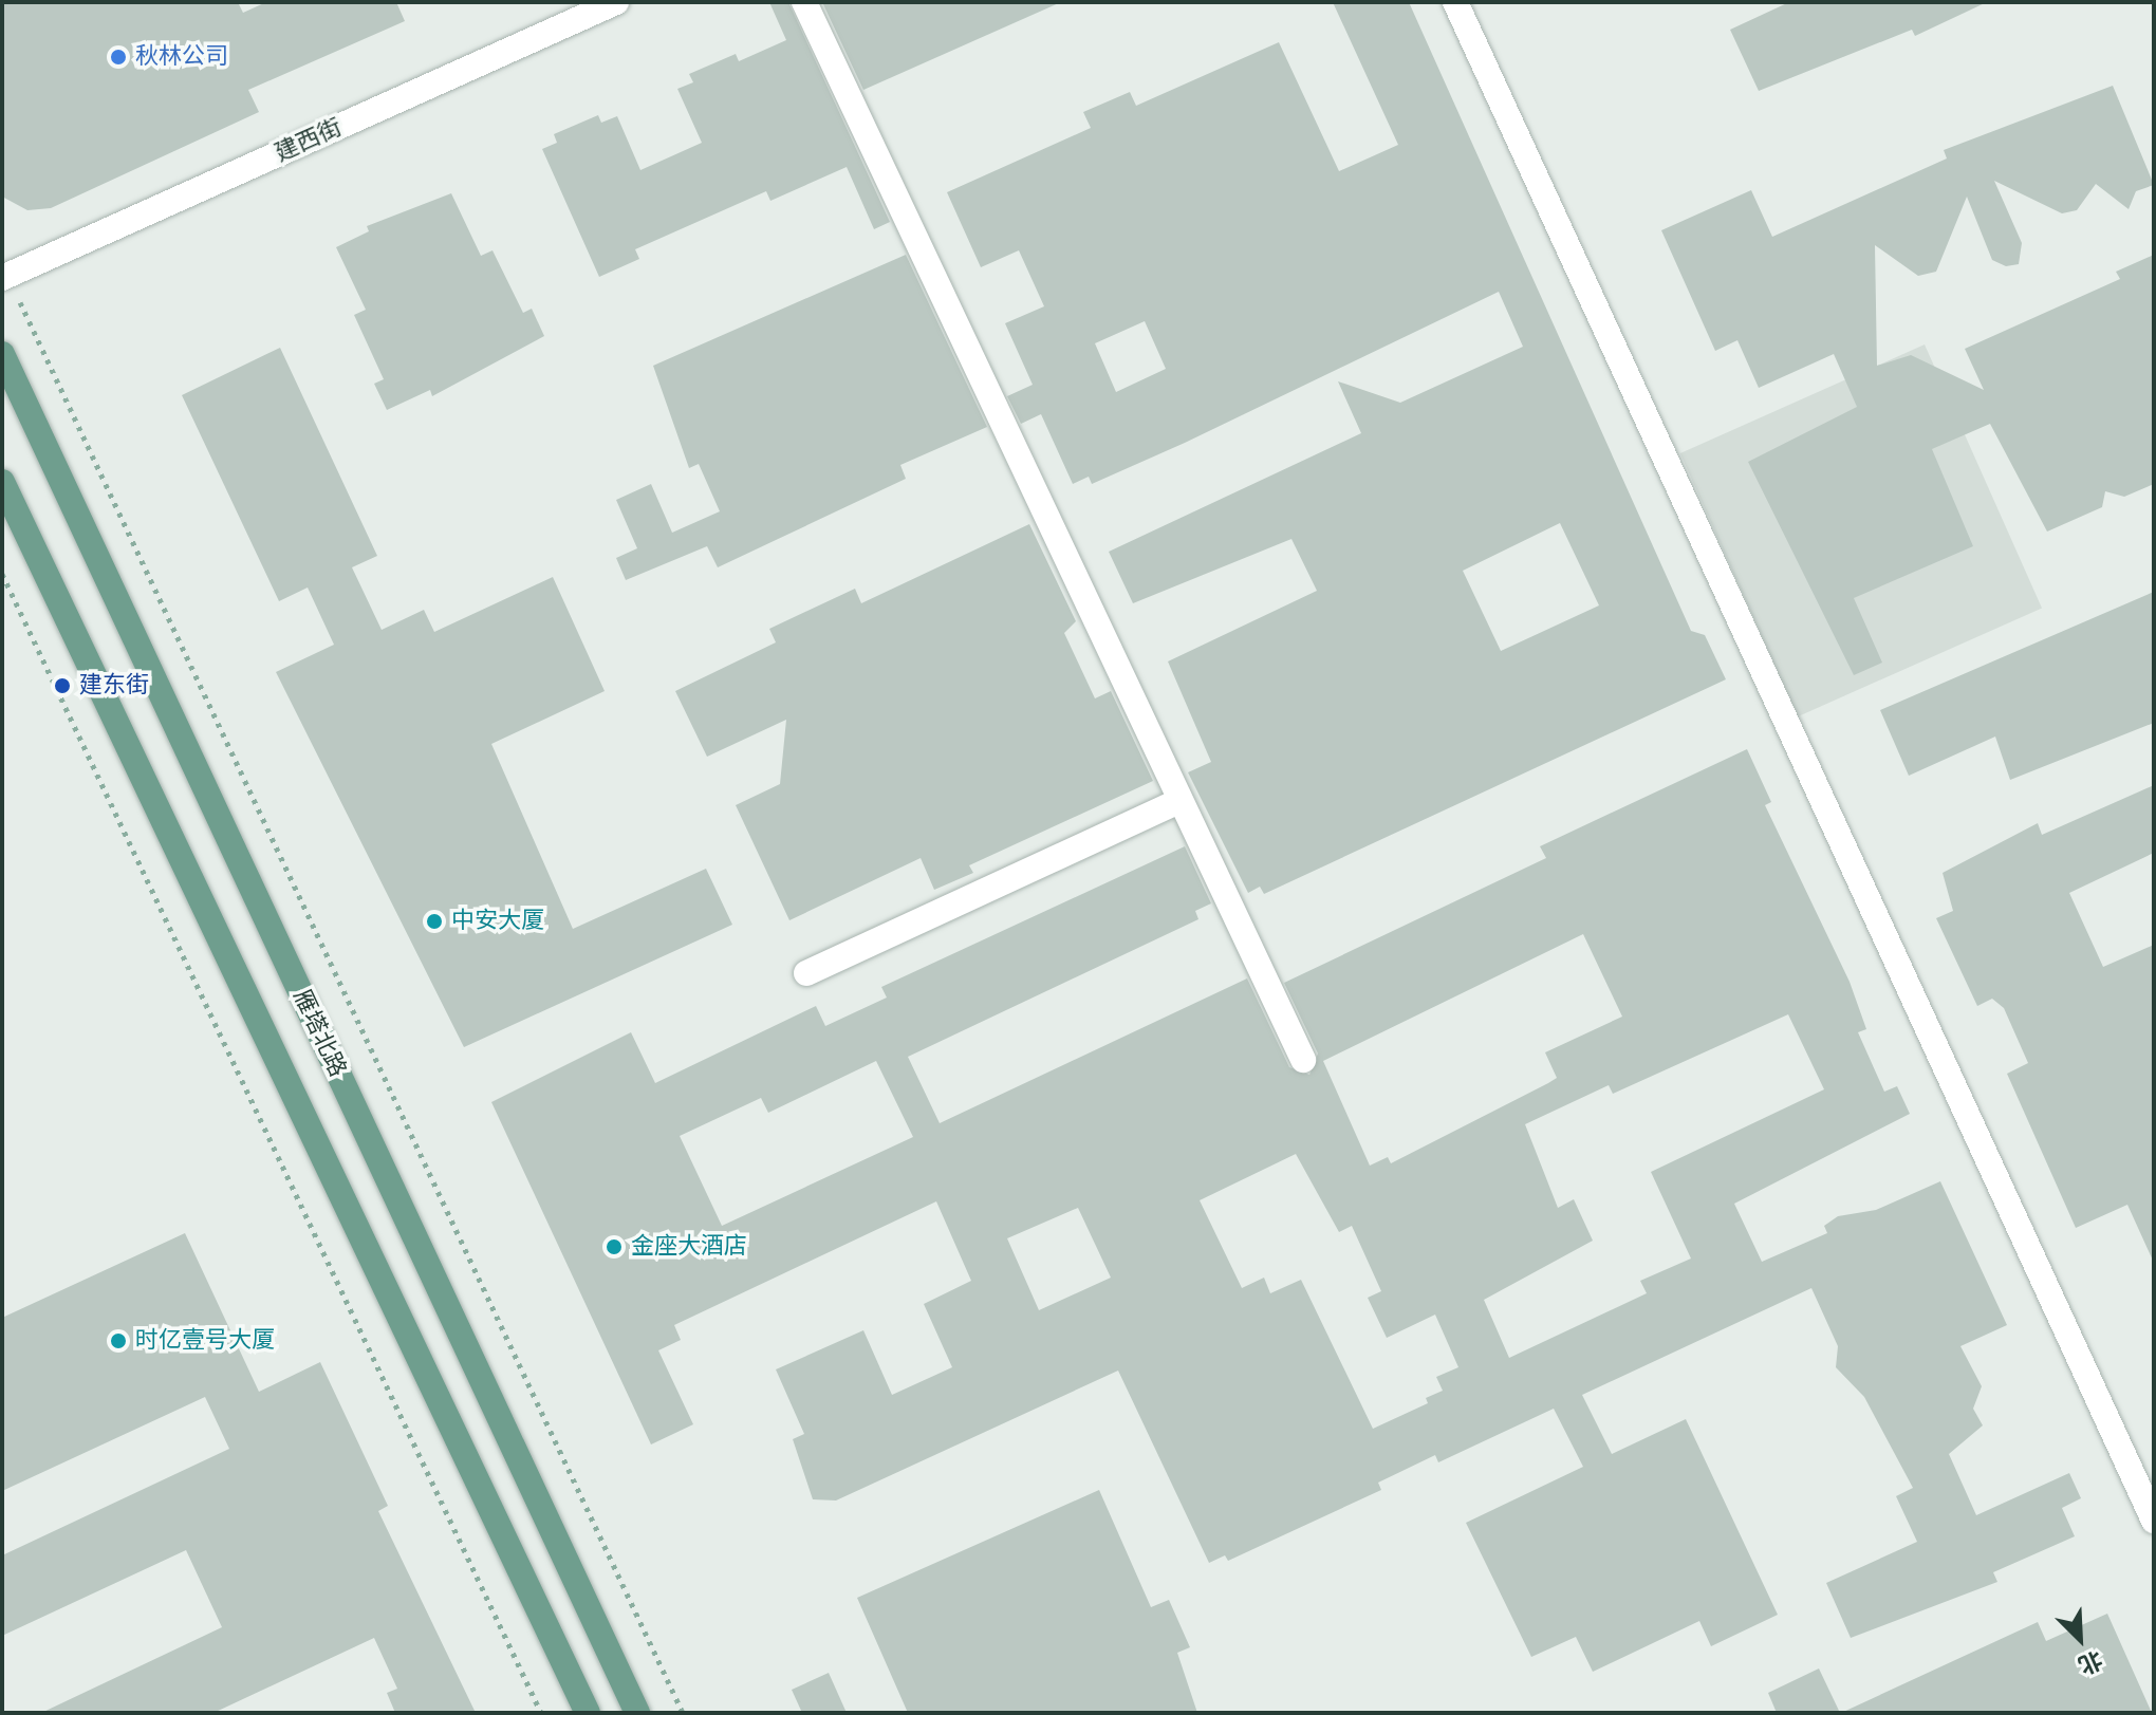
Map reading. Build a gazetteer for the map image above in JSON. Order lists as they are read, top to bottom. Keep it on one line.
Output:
{"streets":{"main road":["雁塔北路"],"street":["建西街"]},"places":["秋林公司","建东街","中安大厦","金座大酒店","时亿壹号大厦"],"north":"bottom right"}
